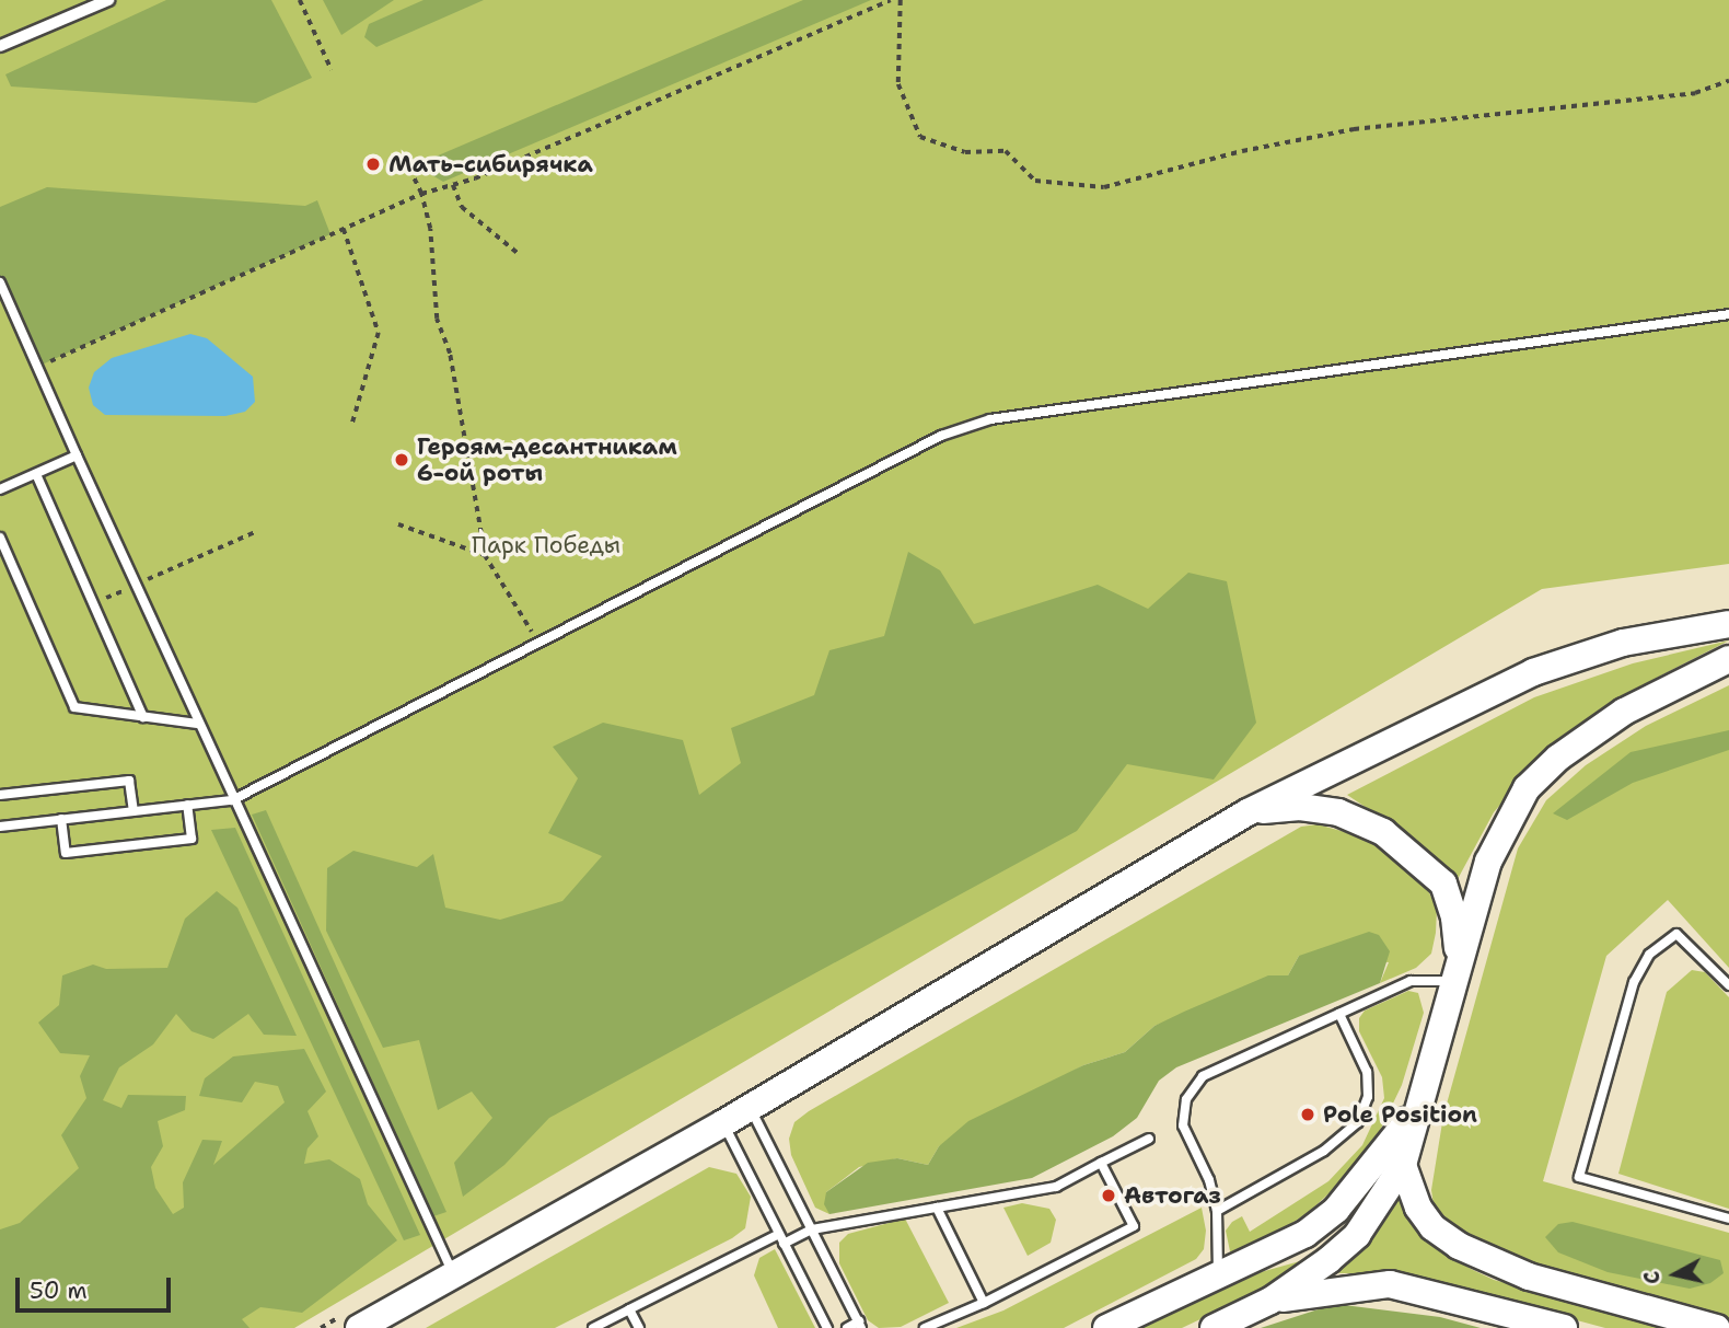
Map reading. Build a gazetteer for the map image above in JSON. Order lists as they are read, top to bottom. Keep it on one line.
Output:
{"parks":["Парк Победы"],"places":["Мать-сибирячка","Героям-десантникам 6-ой роты","Pole Position","Автогаз"],"scale_bar":"50 m","north":"left"}
